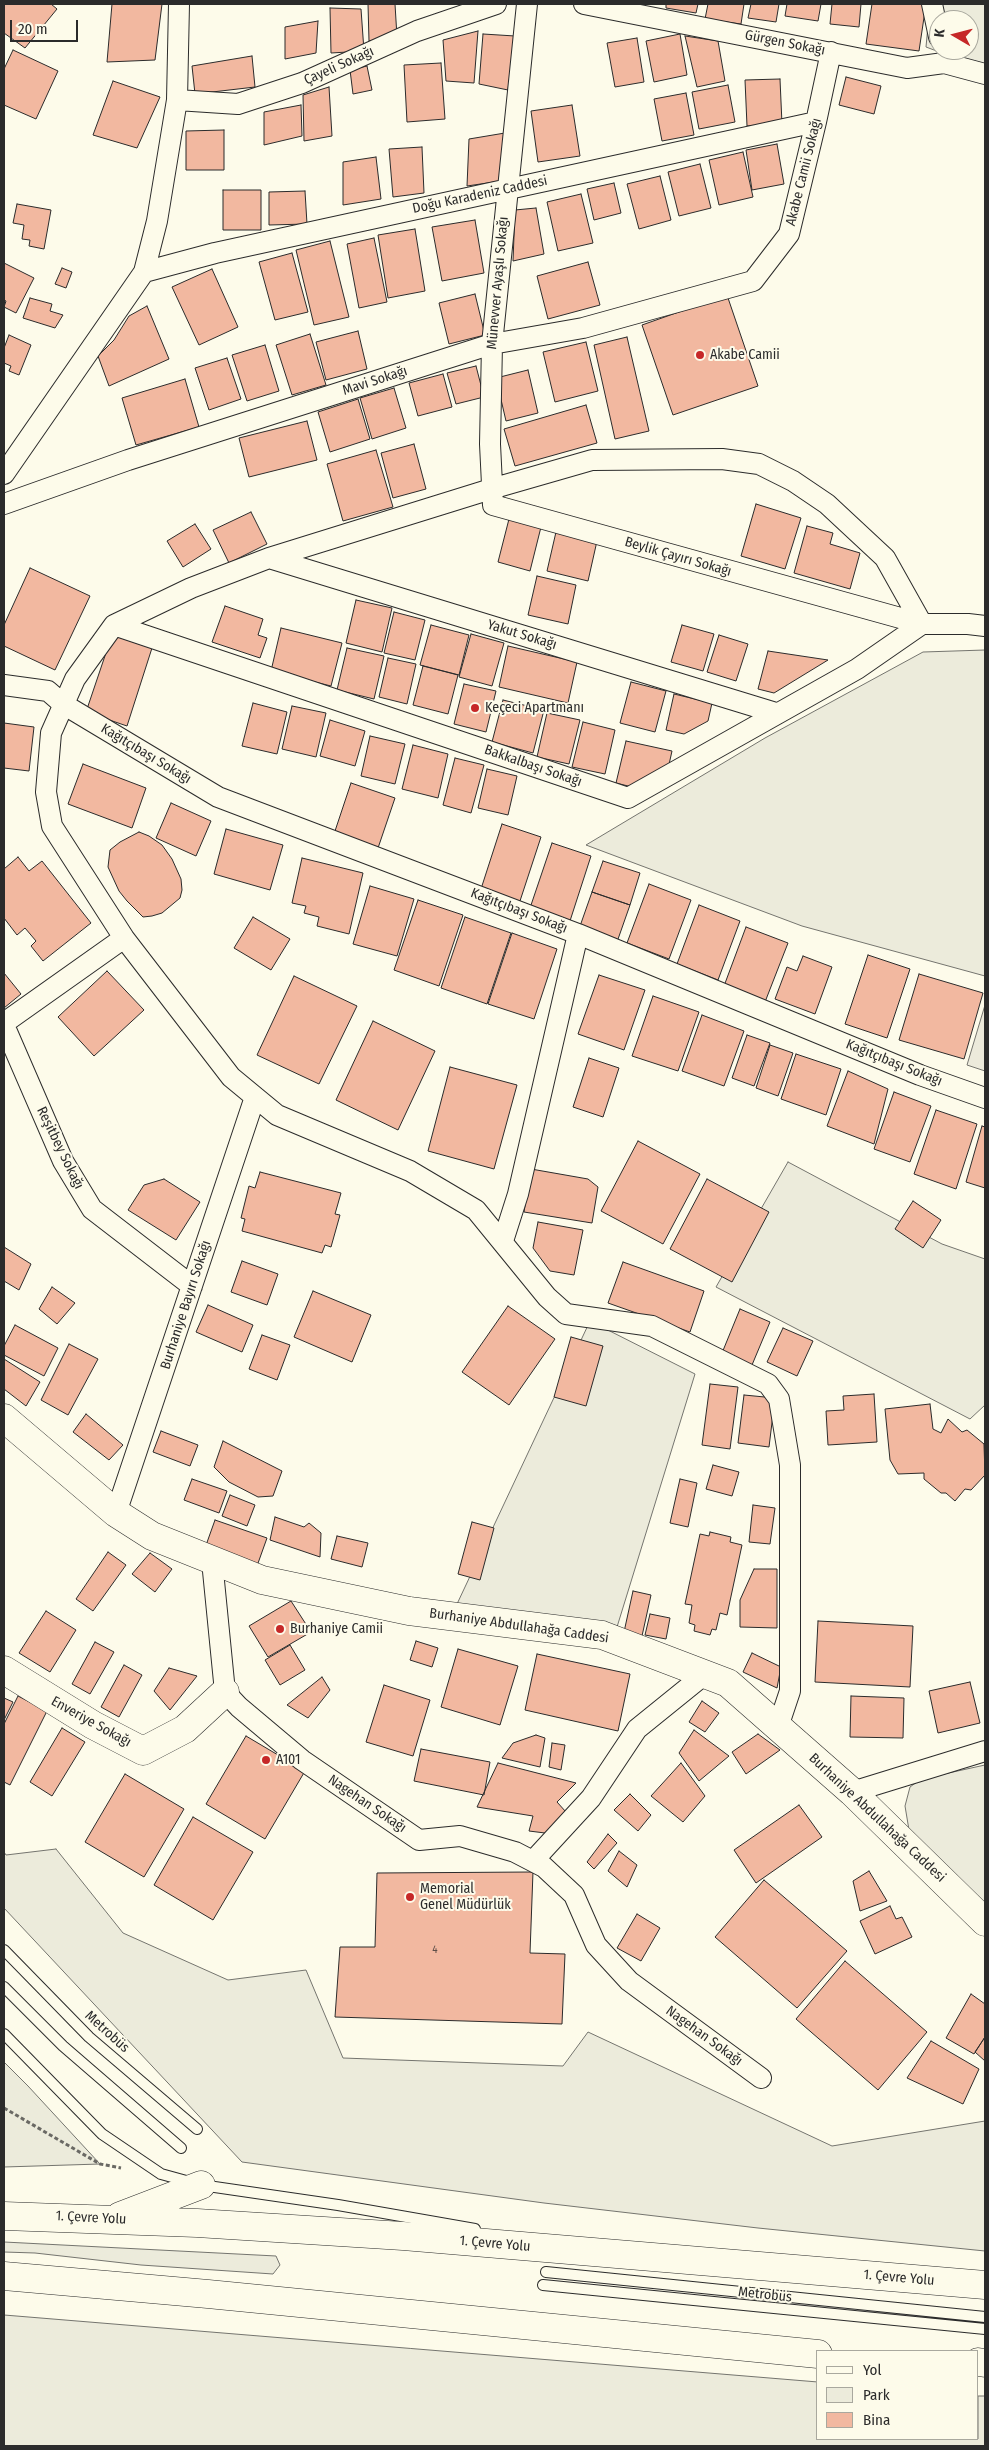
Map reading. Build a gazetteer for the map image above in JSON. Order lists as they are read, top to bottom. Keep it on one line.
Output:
{"streets":{"main road":["Burhaniye Abdullahağa Caddesi","Enveriye Sokağı","1. Çevre Yolu"],"street":["Gürgen Sokağı","Çayeli Sokağı","Akabe Camii Sokağı","Doğu Karadeniz Caddesi","Münevver Ayaşlı Sokağı","Mavi Sokağı","Beylik Çayırı Sokağı","Yakut Sokağı","Kağıtçıbaşı Sokağı","Bakkalbaşı Sokağı","Reşitbey Sokağı","Burhaniye Bayırı Sokağı","Nagehan Sokağı"],"lane":["Metrobüs"]},"crossings":[["Gürgen Sokağı","Akabe Camii Sokağı"],["Akabe Camii Sokağı","Doğu Karadeniz Caddesi"],["Akabe Camii Sokağı","Mavi Sokağı"],["Doğu Karadeniz Caddesi","Münevver Ayaşlı Sokağı"],["Münevver Ayaşlı Sokağı","Mavi Sokağı"],["Münevver Ayaşlı Sokağı","Beylik Çayırı Sokağı"],["Beylik Çayırı Sokağı","Bakkalbaşı Sokağı"],["Yakut Sokağı","Bakkalbaşı Sokağı"],["Reşitbey Sokağı","Burhaniye Bayırı Sokağı"],["Burhaniye Bayırı Sokağı","Burhaniye Abdullahağa Caddesi"],["Enveriye Sokağı","Nagehan Sokağı"]],"places":["Akabe Camii","Keçeci Apartmanı","Burhaniye Camii","A101","Memorial Genel Müdürlük"],"house_numbers":["4"],"legend":["Yol","Park","Bina"],"scale_bar":"20 m","north":"left"}
